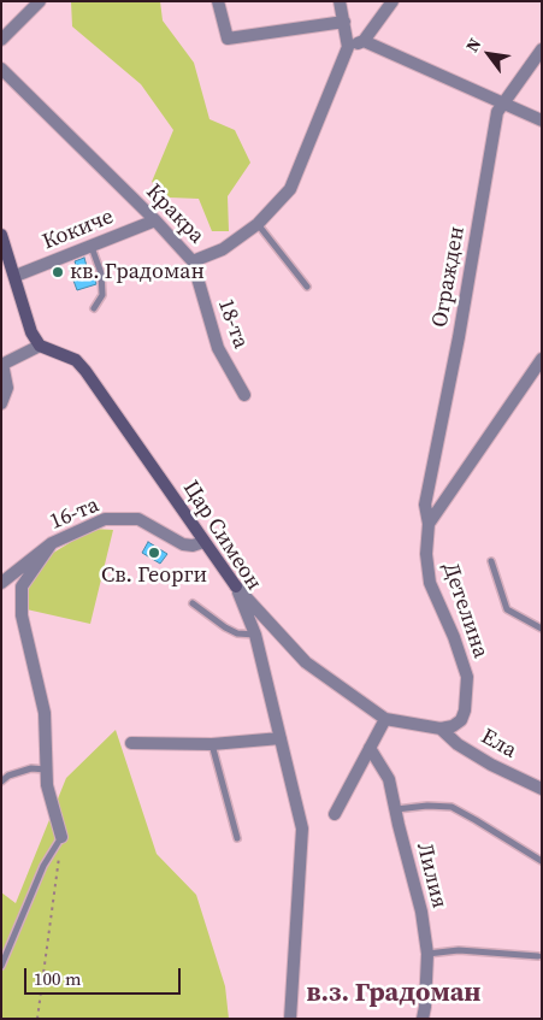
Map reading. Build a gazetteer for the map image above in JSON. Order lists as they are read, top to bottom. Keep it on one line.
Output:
{"streets":{"street":["Кракра","Кокиче","Огражден","18-та","16-та","Цар Симеон","Детелина","Ела","Лилия"]},"crossings":[["Кракра","Кокиче"],["Кракра","18-та"],["Огражден","Детелина"],["16-та","Цар Симеон"],["Детелина","Ела"]],"districts":["в.з. Градоман"],"places":["кв. Градоман","Св. Георги"],"scale_bar":"100 m","north":"top left"}
